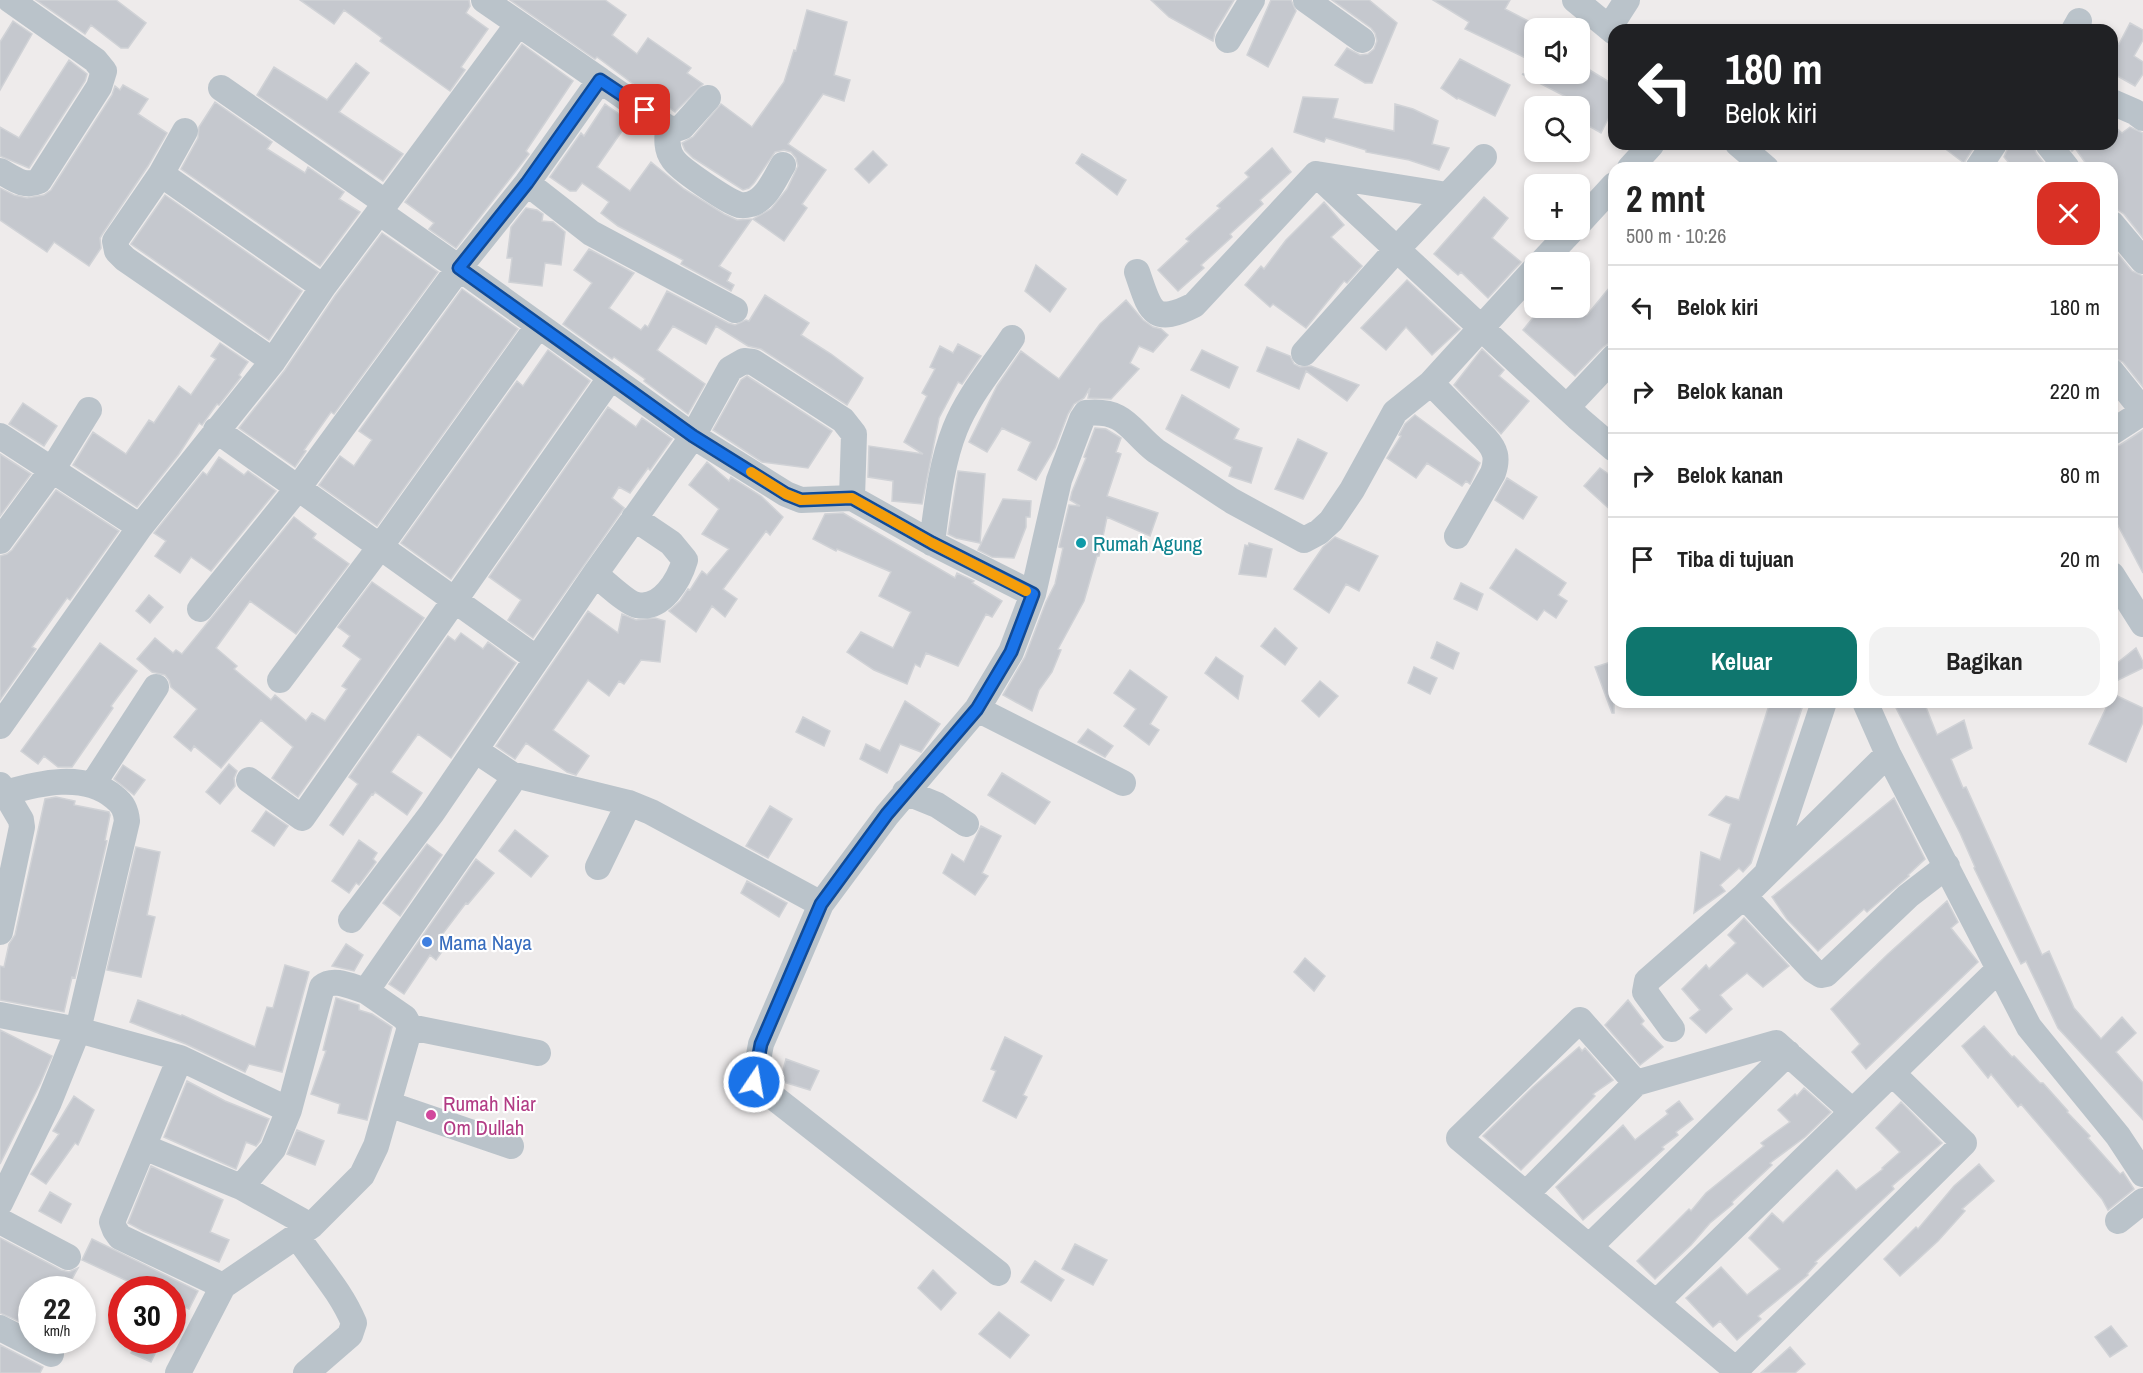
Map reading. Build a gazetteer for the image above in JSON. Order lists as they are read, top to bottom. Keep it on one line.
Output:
{"places":["Rumah Agung","Mama Naya","Rumah Niar Om Dullah"],"page":{"map_buttons":["+","−"],"turn":["180 m","Belok kiri"],"heading":["2 mnt","500 m · 10:26"],"list":[{"name":"Belok kiri","value":"180 m"},{"name":"Belok kanan","value":"220 m"},{"name":"Belok kanan","value":"80 m"},{"name":"Tiba di tujuan","value":"20 m"}],"buttons":["Keluar","Bagikan"],"speed":"22 km/h","limit":"30"}}
